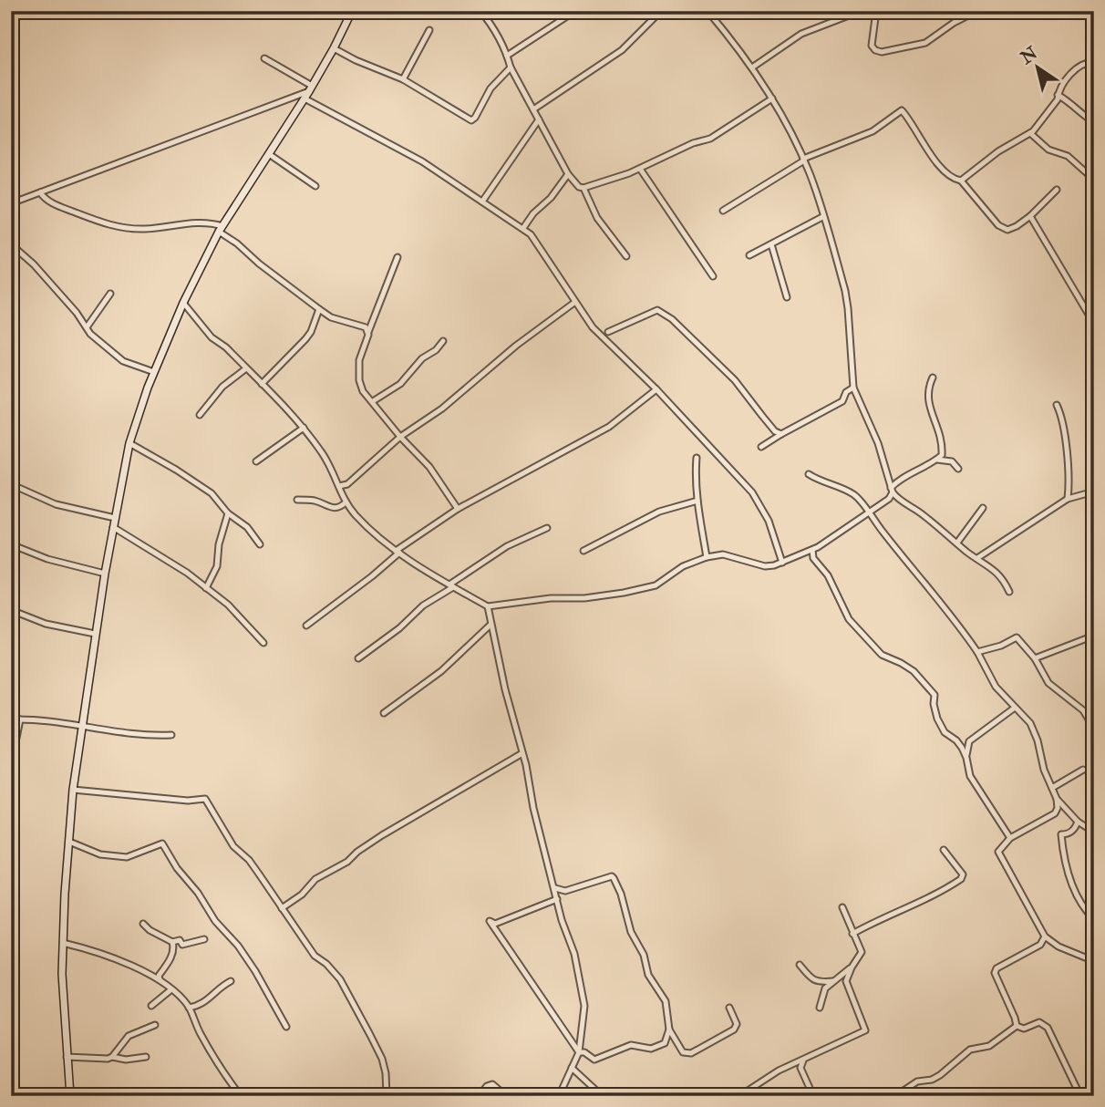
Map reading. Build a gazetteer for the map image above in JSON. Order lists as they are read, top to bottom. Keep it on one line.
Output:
{"north":"top left"}
